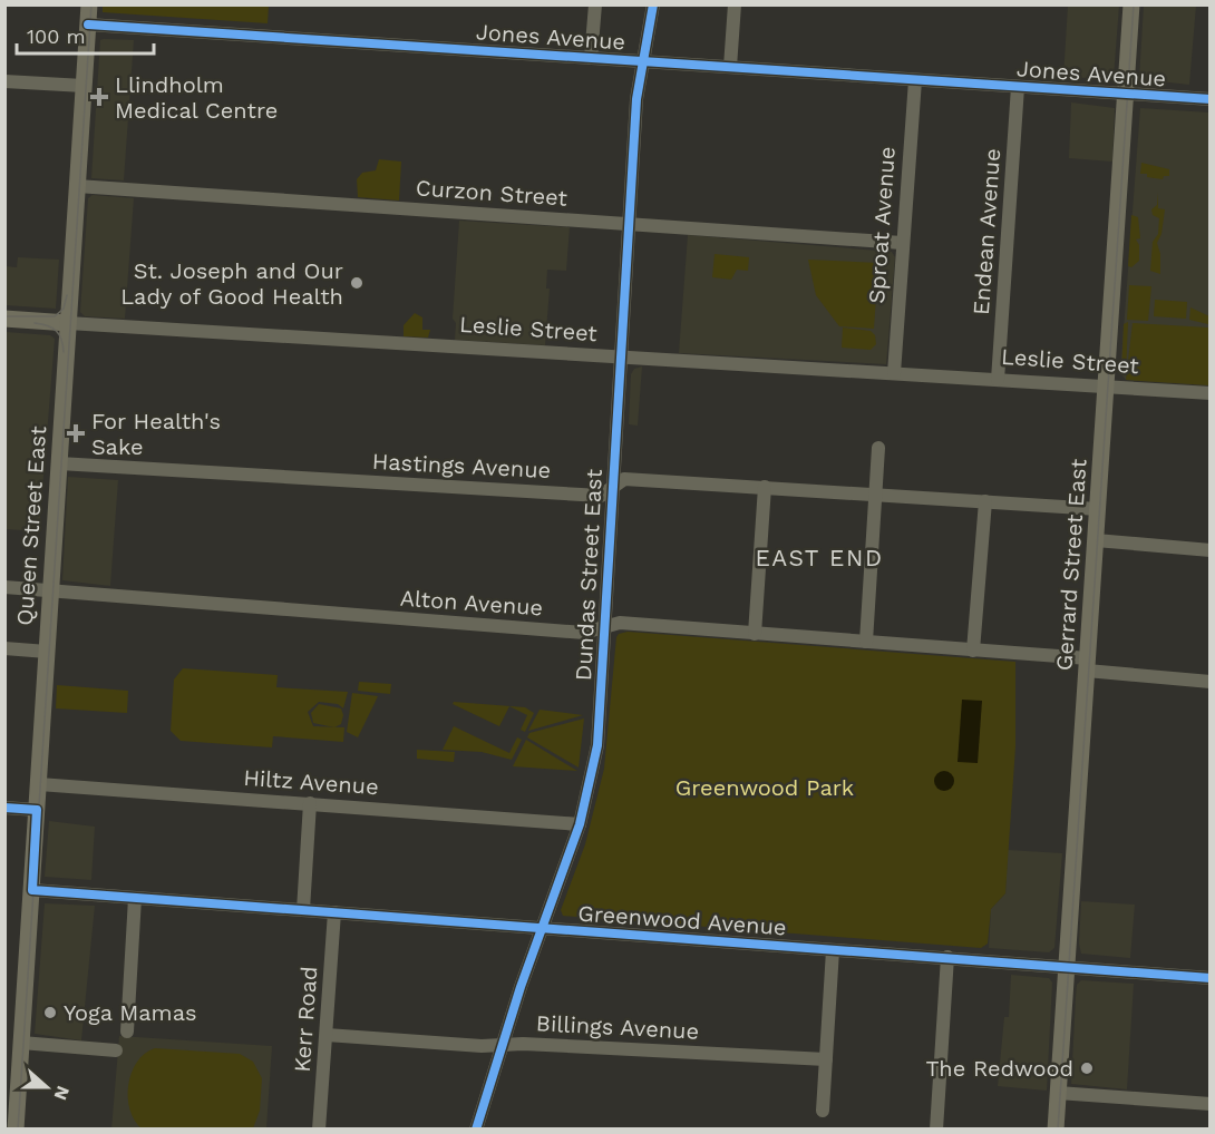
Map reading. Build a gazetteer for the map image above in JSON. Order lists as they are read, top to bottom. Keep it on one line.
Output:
{"streets":{"main road":["Leslie Street","Queen Street East","Gerrard Street East"],"street":["Jones Avenue","Curzon Street","Sproat Avenue","Endean Avenue","Hastings Avenue","Dundas Street East","Alton Avenue","Hiltz Avenue","Greenwood Avenue","Kerr Road","Billings Avenue"]},"crossings":[["Jones Avenue","Sproat Avenue"],["Jones Avenue","Endean Avenue"],["Jones Avenue","Queen Street East"],["Jones Avenue","Gerrard Street East"],["Jones Avenue","Dundas Street East"],["Curzon Street","Sproat Avenue"],["Curzon Street","Queen Street East"],["Curzon Street","Dundas Street East"],["Sproat Avenue","Leslie Street"],["Endean Avenue","Leslie Street"],["Leslie Street","Queen Street East"],["Leslie Street","Gerrard Street East"],["Leslie Street","Dundas Street East"],["Hastings Avenue","Queen Street East"],["Hastings Avenue","Gerrard Street East"],["Hastings Avenue","Dundas Street East"],["Queen Street East","Alton Avenue"],["Queen Street East","Hiltz Avenue"],["Queen Street East","Greenwood Avenue"],["Gerrard Street East","Alton Avenue"],["Gerrard Street East","Greenwood Avenue"],["Dundas Street East","Alton Avenue"],["Dundas Street East","Hiltz Avenue"],["Dundas Street East","Greenwood Avenue"],["Dundas Street East","Billings Avenue"],["Greenwood Avenue","Kerr Road"],["Kerr Road","Billings Avenue"]],"districts":["EAST END"],"parks":["Greenwood Park"],"places":{"health":["Llindholm Medical Centre","For Health's Sake"],"other":["St. Joseph and Our Lady of Good Health","Yoga Mamas","The Redwood"]},"scale_bar":"100 m","north":"right"}
